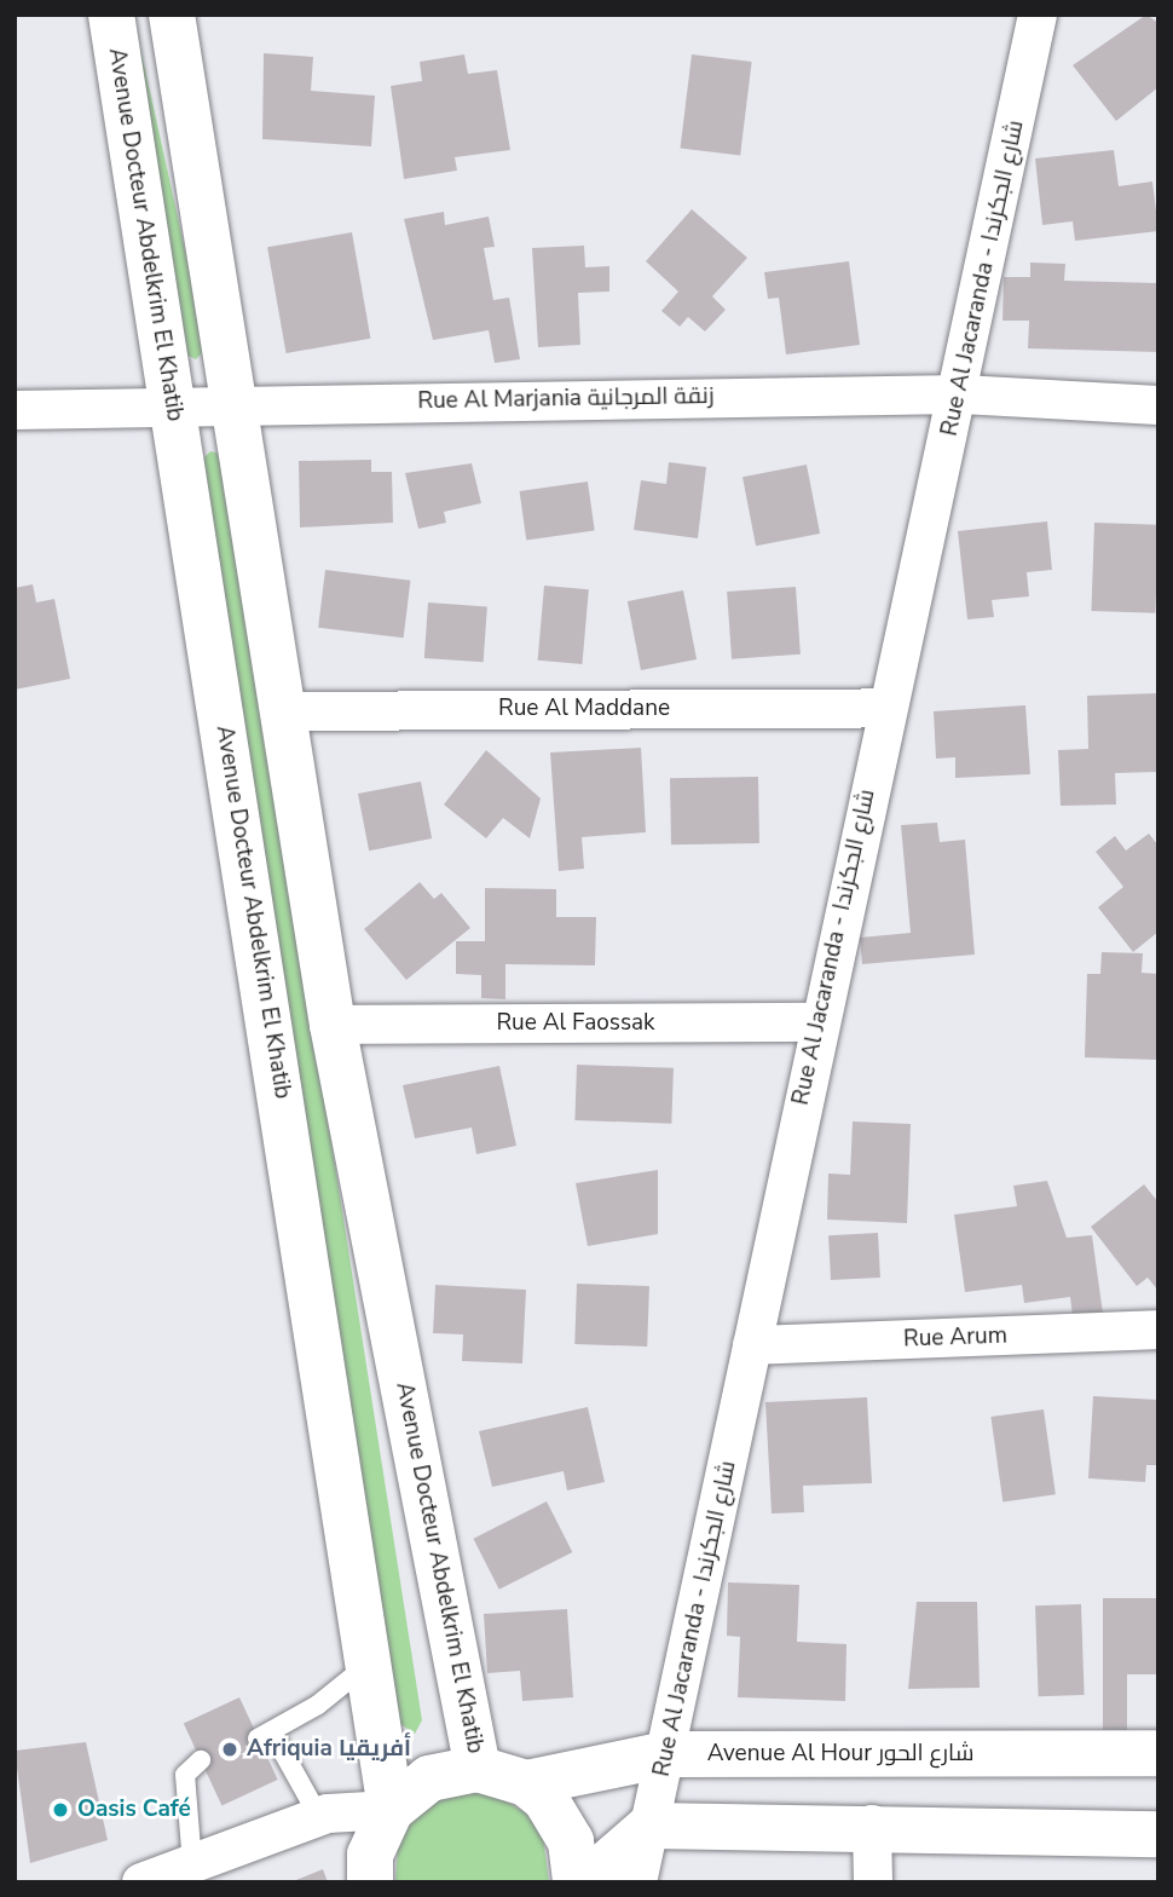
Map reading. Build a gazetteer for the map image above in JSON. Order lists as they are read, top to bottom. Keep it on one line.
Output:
{"streets":{"main road":["Avenue Docteur Abdelkrim El Khatib","Avenue Al Hour شارع الحور"],"street":["Rue Al Jacaranda - شارع الجكرندا","Rue Al Marjania زنقة المرجانية","Rue Al Maddane","Rue Al Faossak","Rue Arum"]},"crossings":[["Avenue Docteur Abdelkrim El Khatib","Rue Al Marjania زنقة المرجانية"],["Avenue Docteur Abdelkrim El Khatib","Rue Al Maddane"],["Avenue Docteur Abdelkrim El Khatib","Rue Al Faossak"],["Rue Al Jacaranda - شارع الجكرندا","Rue Al Marjania زنقة المرجانية"],["Rue Al Jacaranda - شارع الجكرندا","Rue Al Maddane"],["Rue Al Jacaranda - شارع الجكرندا","Rue Al Faossak"],["Rue Al Jacaranda - شارع الجكرندا","Rue Arum"],["Rue Al Jacaranda - شارع الجكرندا","Avenue Al Hour شارع الحور"]],"places":["Afriquia أفريقيا","Oasis Café"]}
